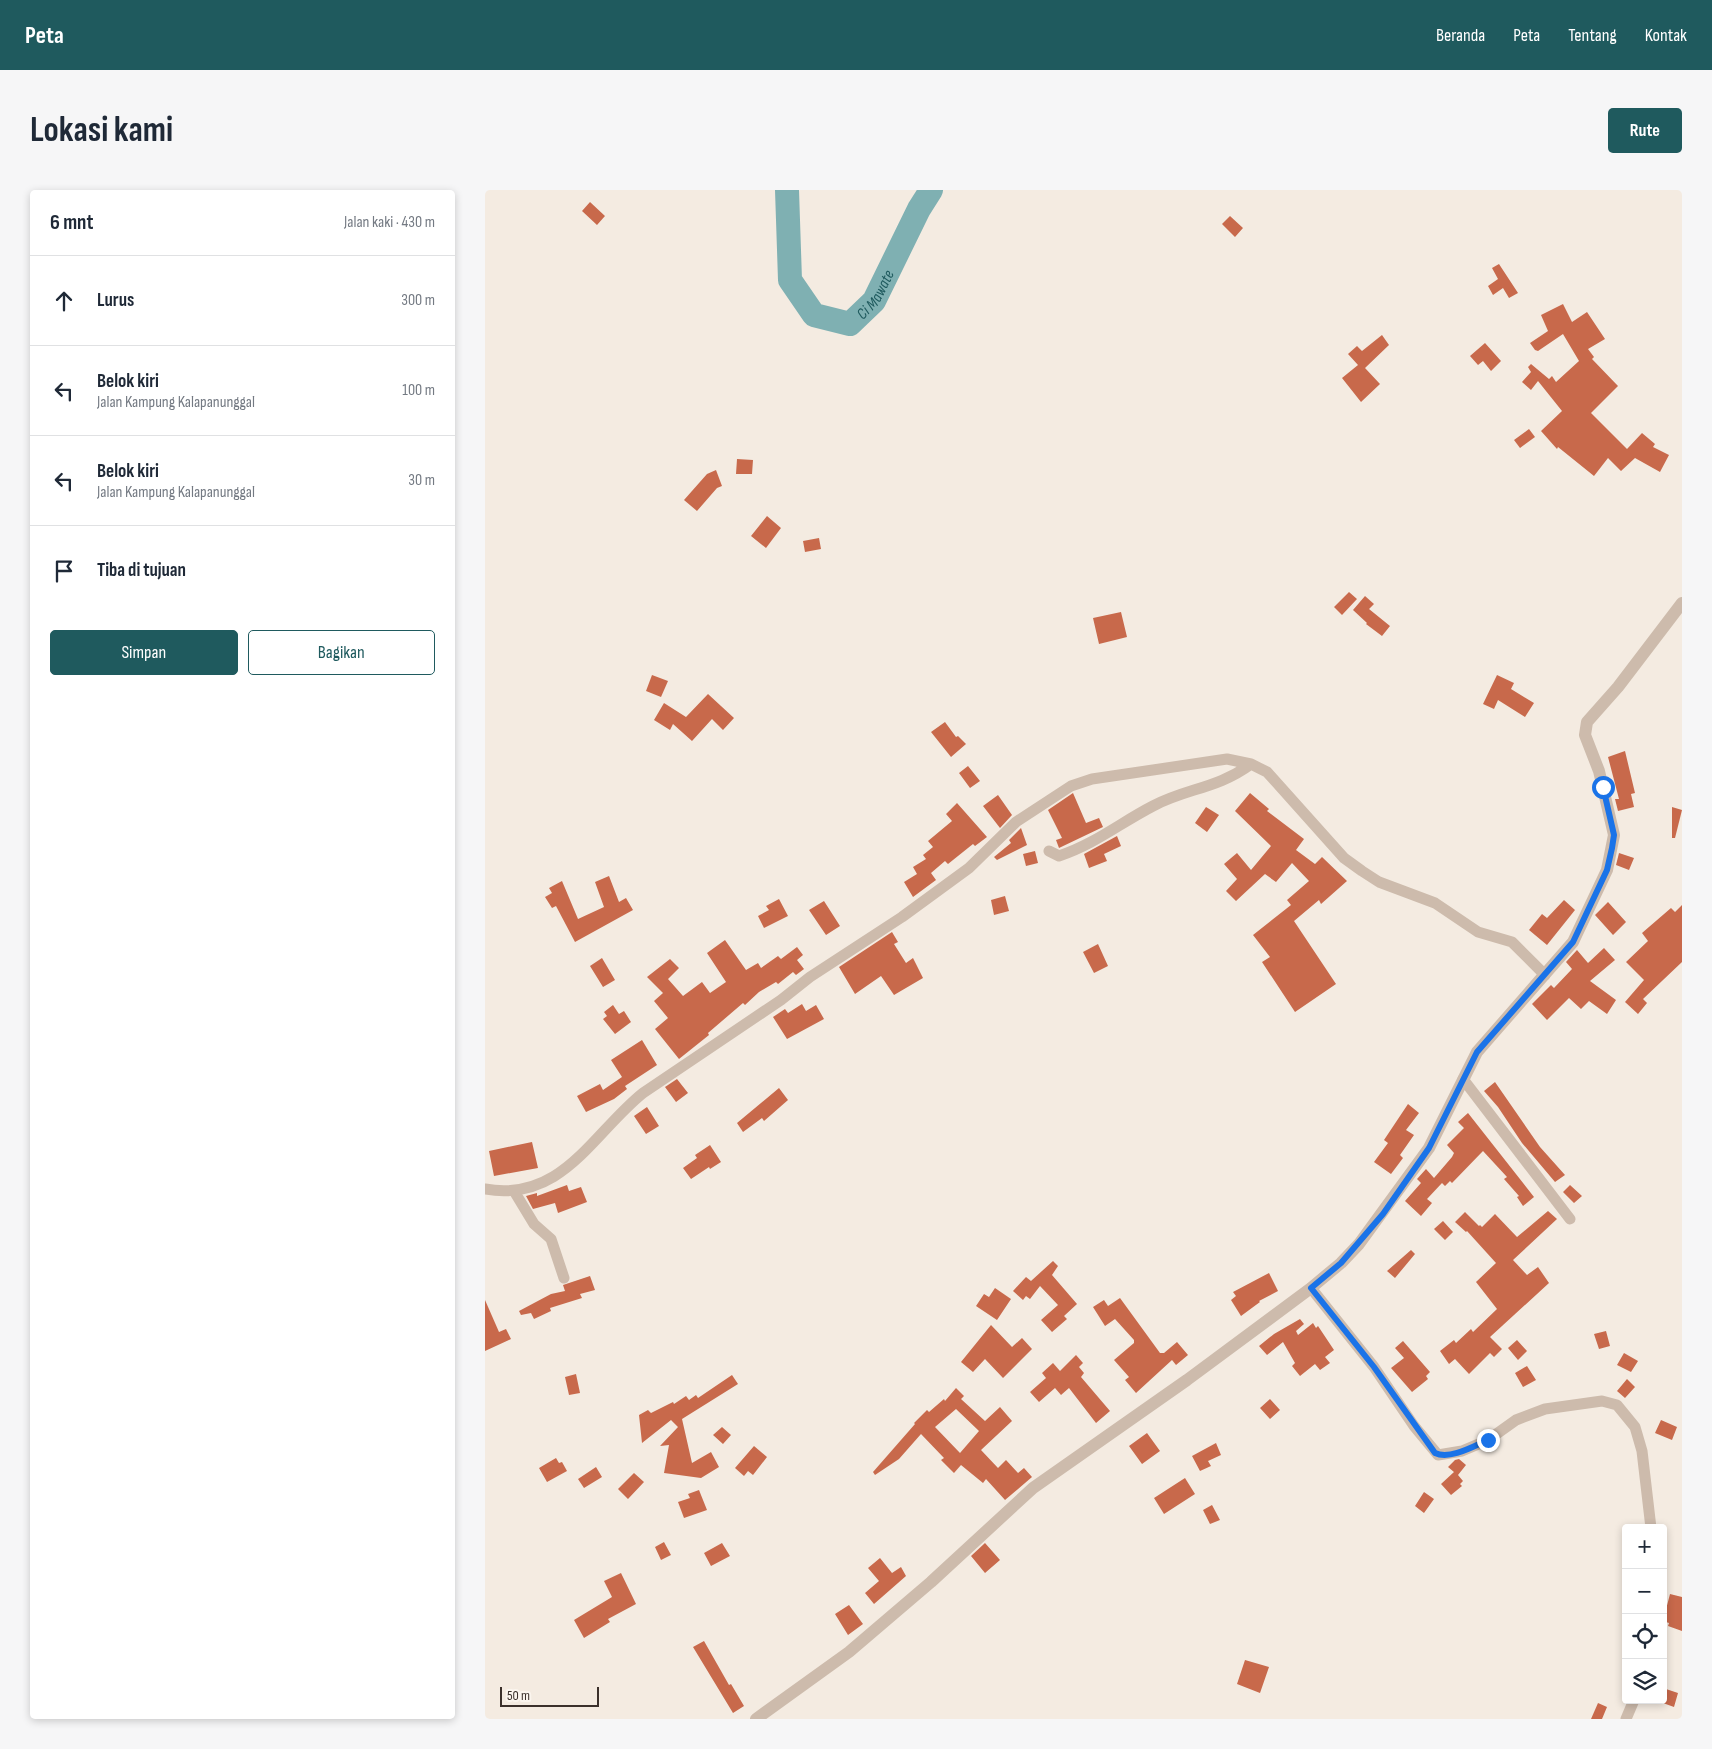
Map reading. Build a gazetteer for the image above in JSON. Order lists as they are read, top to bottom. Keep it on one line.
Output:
{"water":["Ci Mawate"],"scale_bar":"50 m","page":{"header":"Peta","nav":["Beranda","Peta","Tentang","Kontak"],"buttons":["Rute",["Simpan","Bagikan"]],"title":"Lokasi kami","heading":["6 mnt","Jalan kaki · 430 m"],"list":[["Lurus","300 m"],["Belok kiri","Jalan Kampung Kalapanunggal","100 m"],["Belok kiri","Jalan Kampung Kalapanunggal","30 m"],"Tiba di tujuan"],"map_buttons":["+","−"],"scale":"50 m"}}
